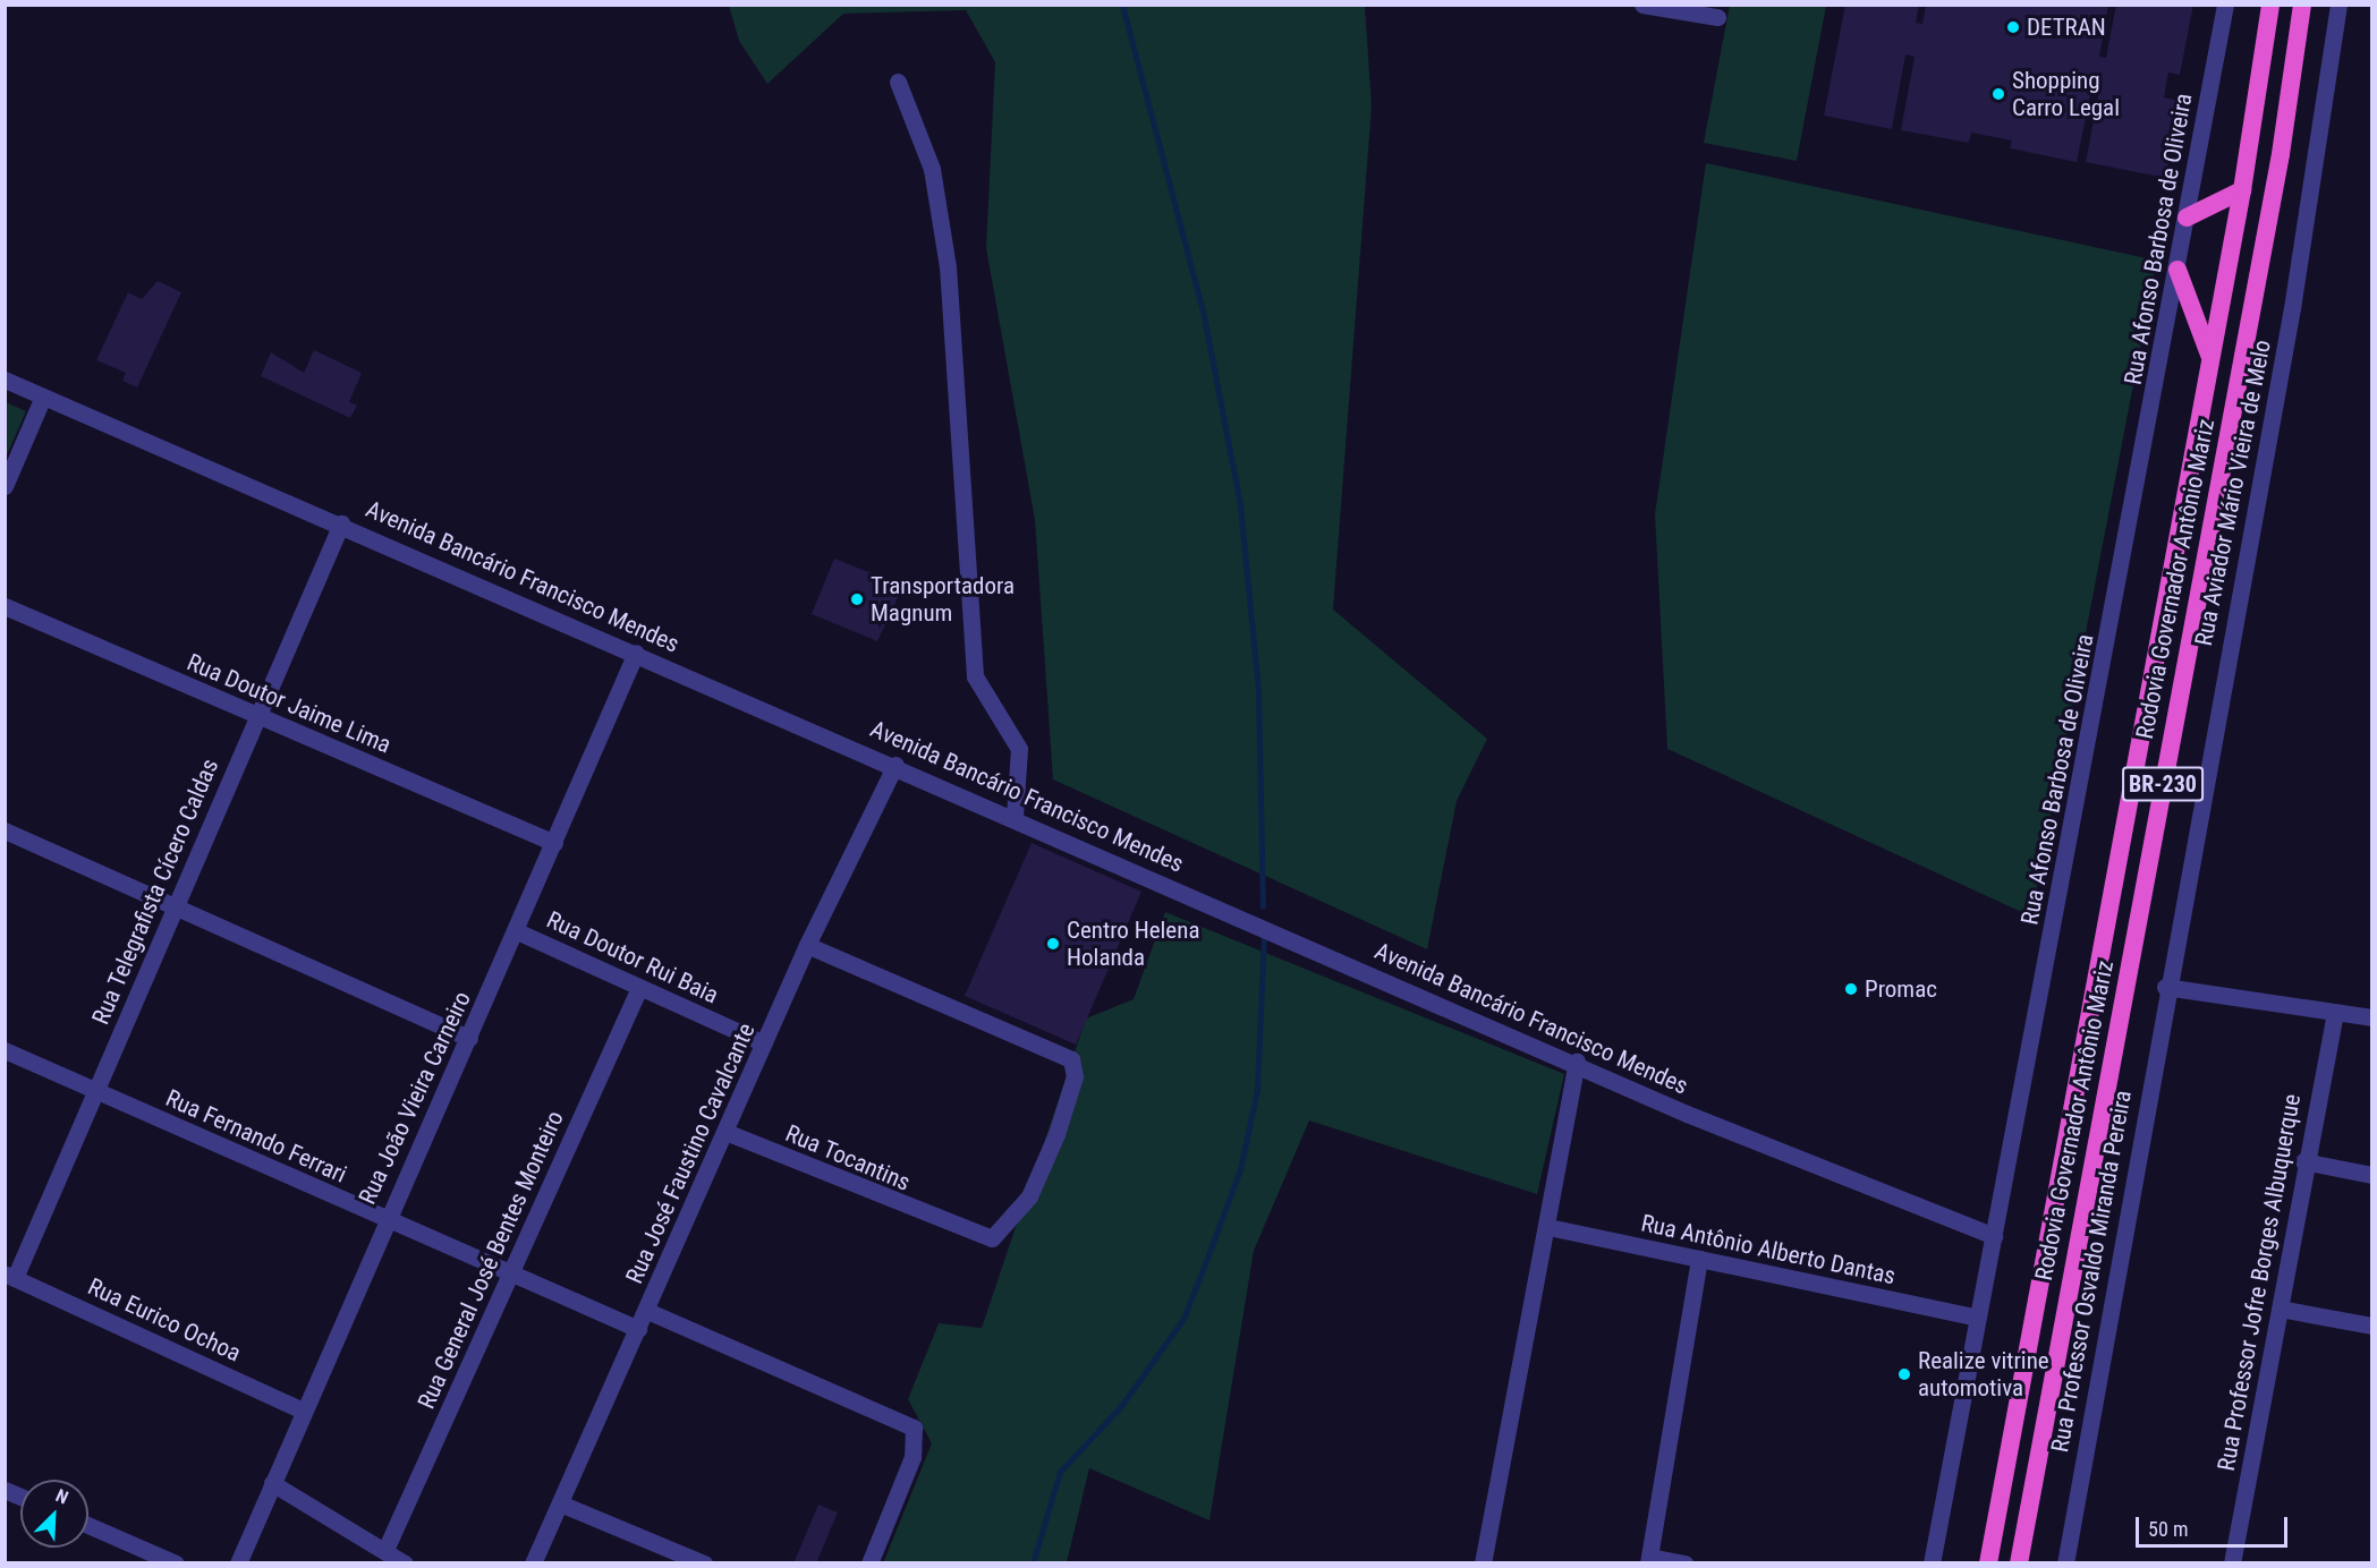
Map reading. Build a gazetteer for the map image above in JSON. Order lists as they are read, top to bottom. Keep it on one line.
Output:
{"streets":{"highway":["Rodovia Governador Antônio Mariz","BR-230"],"street":["Rua Afonso Barbosa de Oliveira","Rua Aviador Mário Vieira de Melo","Avenida Bancário Francisco Mendes","Rua Doutor Jaime Lima","Rua Telegrafista Cícero Caldas","Rua Doutor Rui Baia","Rua João Vieira Carneiro","Rua Fernando Ferrari","Rua José Faustino Cavalcante","Rua Tocantins","Rua Antônio Alberto Dantas","Rua General José Bentes Monteiro","Rua Professor Osvaldo Miranda Pereira","Rua Professor Jofre Borges Albuquerque","Rua Eurico Ochoa"]},"crossings":[["Rua Afonso Barbosa de Oliveira","Avenida Bancário Francisco Mendes"],["Rua Afonso Barbosa de Oliveira","Rua Antônio Alberto Dantas"],["Rua Aviador Mário Vieira de Melo","Rua Professor Osvaldo Miranda Pereira"],["Avenida Bancário Francisco Mendes","Rua Telegrafista Cícero Caldas"],["Avenida Bancário Francisco Mendes","Rua João Vieira Carneiro"],["Avenida Bancário Francisco Mendes","Rua José Faustino Cavalcante"],["Rua Doutor Jaime Lima","Rua Telegrafista Cícero Caldas"],["Rua Doutor Jaime Lima","Rua João Vieira Carneiro"],["Rua Telegrafista Cícero Caldas","Rua Fernando Ferrari"],["Rua Telegrafista Cícero Caldas","Rua Eurico Ochoa"],["Rua Doutor Rui Baia","Rua João Vieira Carneiro"],["Rua Doutor Rui Baia","Rua José Faustino Cavalcante"],["Rua Doutor Rui Baia","Rua General José Bentes Monteiro"],["Rua João Vieira Carneiro","Rua Fernando Ferrari"],["Rua João Vieira Carneiro","Rua Eurico Ochoa"],["Rua Fernando Ferrari","Rua José Faustino Cavalcante"],["Rua Fernando Ferrari","Rua General José Bentes Monteiro"],["Rua José Faustino Cavalcante","Rua Tocantins"]],"places":["DETRAN","Shopping Carro Legal","Transportadora Magnum","Centro Helena Holanda","Promac","Realize vitrine automotiva"],"scale_bar":"50 m","north":"top right"}
